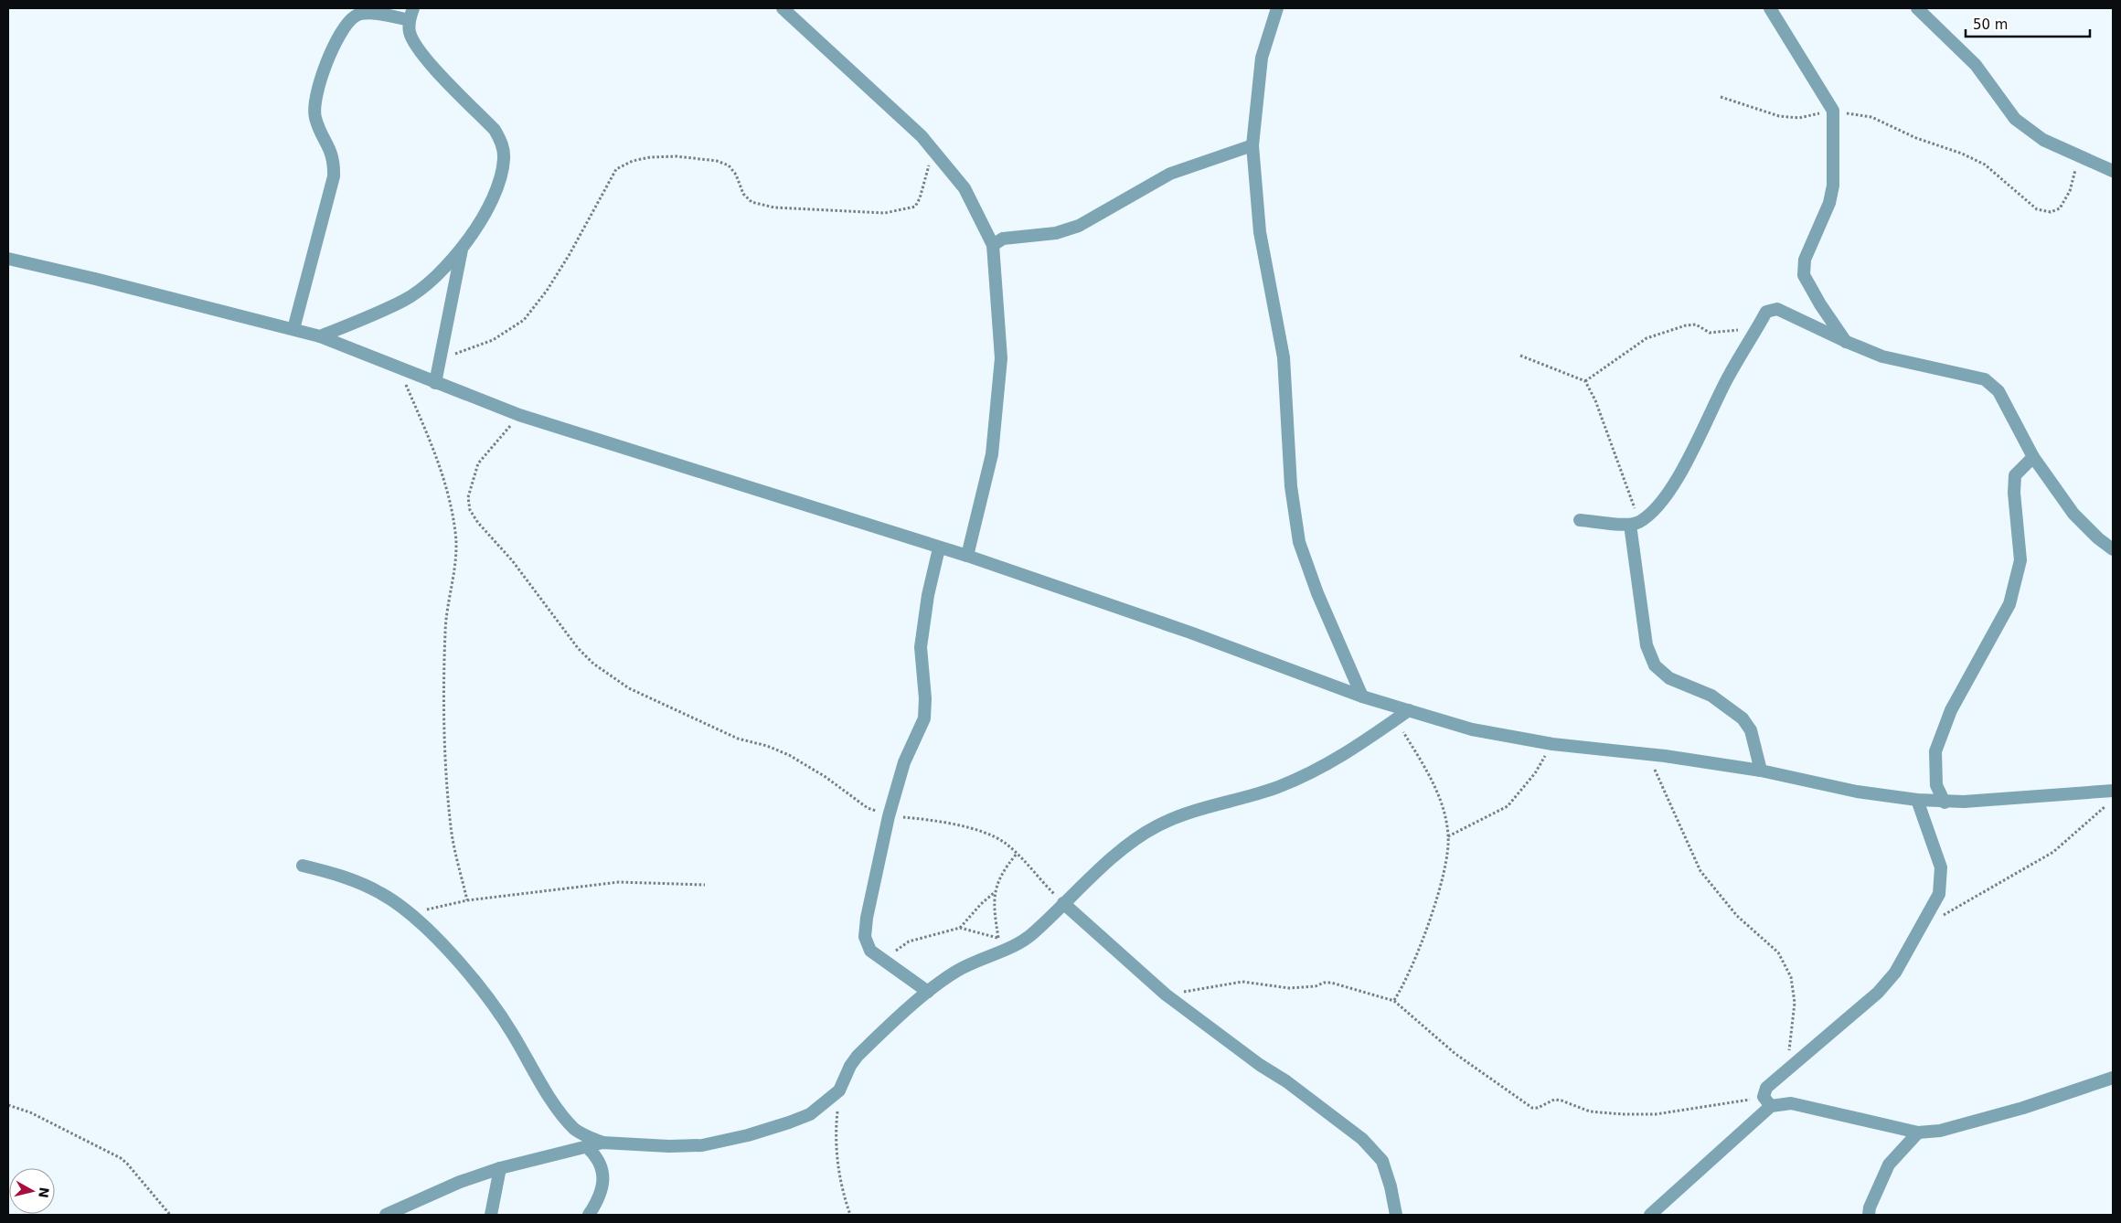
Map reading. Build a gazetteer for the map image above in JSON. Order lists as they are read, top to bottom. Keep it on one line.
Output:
{"scale_bar":"50 m","north":"right"}
